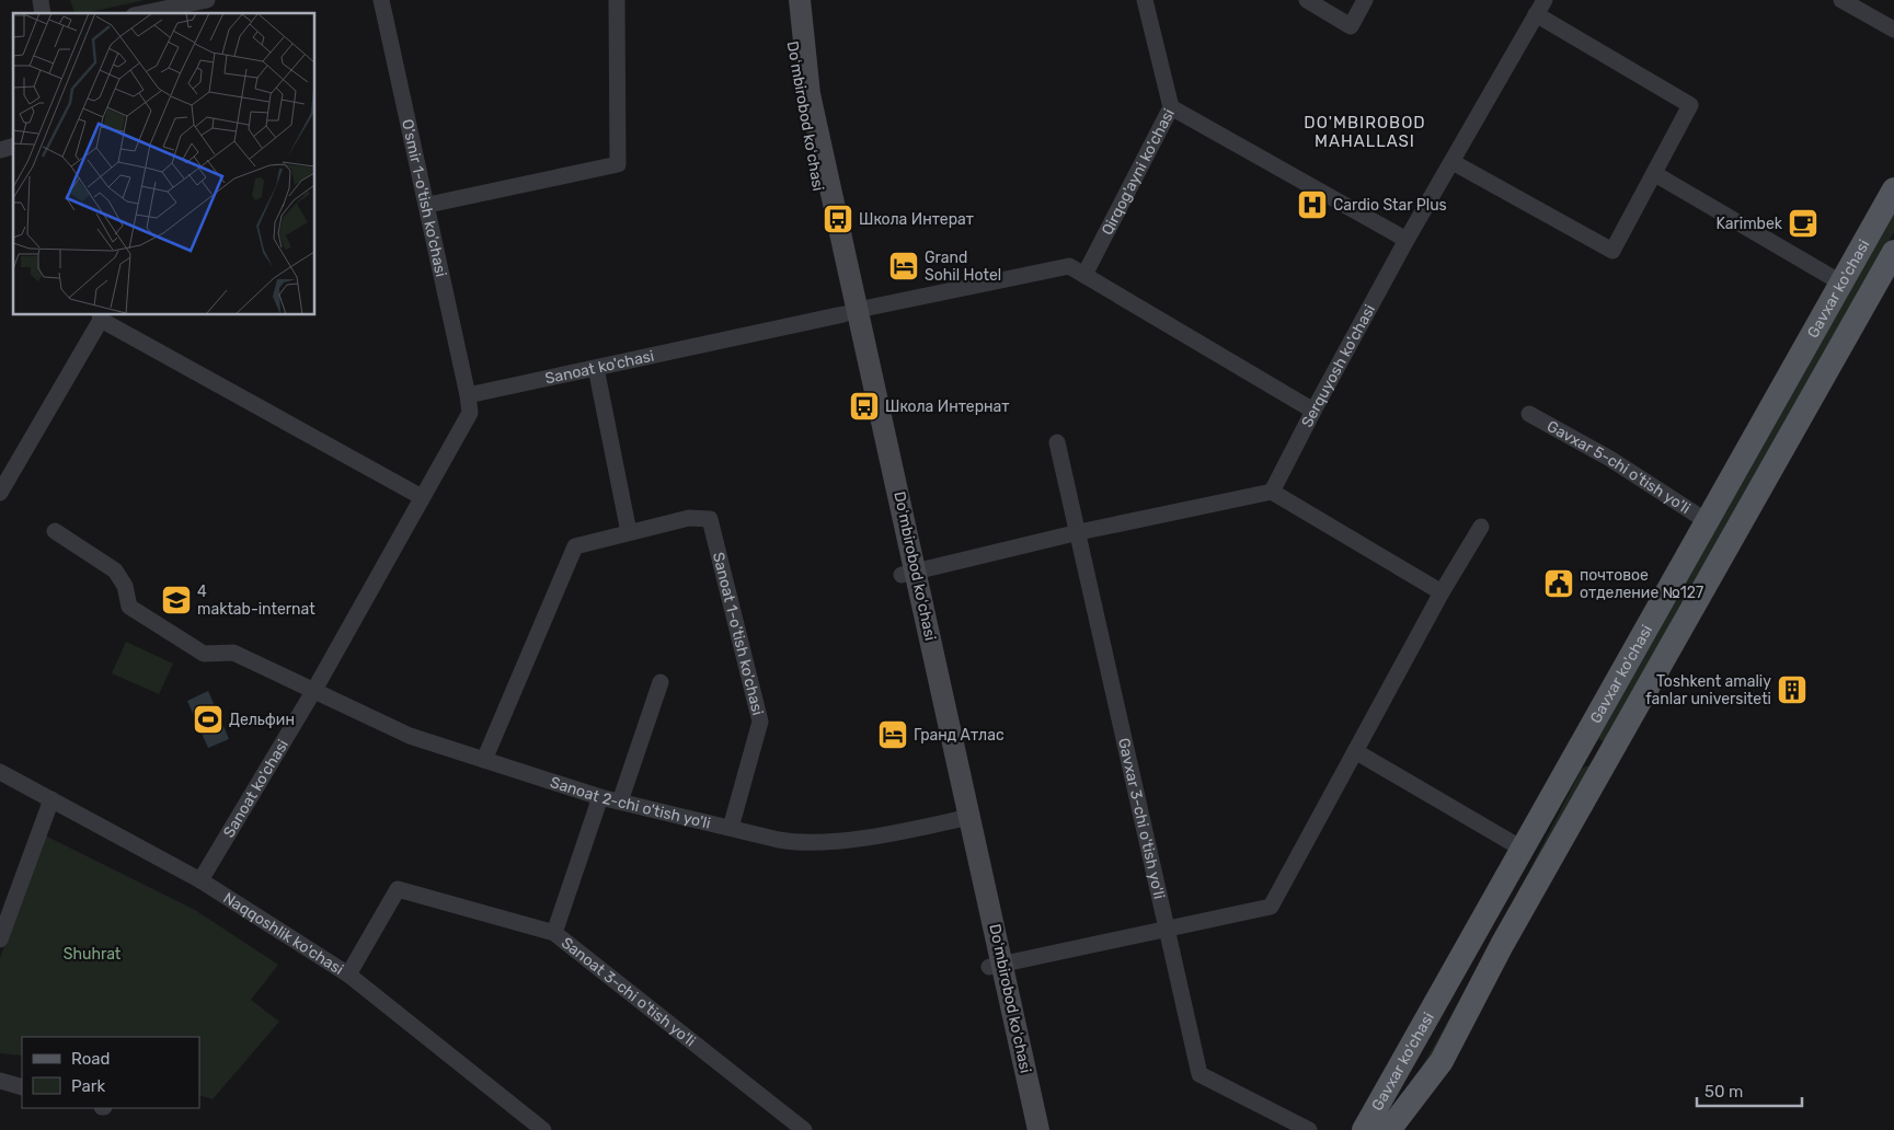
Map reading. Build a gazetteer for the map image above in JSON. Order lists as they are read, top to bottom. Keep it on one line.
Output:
{"streets":{"main road":["Doʻmbirobod koʻchasi","Gavxar ko'chasi"],"street":["Qirqog'ayni ko'chasi","O'smir 1-o'tish ko'chasi","Serquyosh ko'chasi","Sanoat ko'chasi","Gavxar 5-chi o'tish yo'li","Sanoat 1-o'tish ko'chasi","Sanoat 2-chi o'tish yo'li","Gavxar 3-chi o'tish yo'li","Naqqoshlik ko'chasi","Sanoat 3-chi o'tish yo'li"]},"crossings":[["Doʻmbirobod koʻchasi","Sanoat ko'chasi"],["Doʻmbirobod koʻchasi","Sanoat 2-chi o'tish yo'li"],["Qirqog'ayni ko'chasi","Sanoat ko'chasi"],["O'smir 1-o'tish ko'chasi","Sanoat ko'chasi"],["Gavxar ko'chasi","Gavxar 5-chi o'tish yo'li"],["Serquyosh ko'chasi","Sanoat ko'chasi"],["Sanoat ko'chasi","Sanoat 2-chi o'tish yo'li"],["Sanoat ko'chasi","Naqqoshlik ko'chasi"],["Sanoat 1-o'tish ko'chasi","Sanoat 2-chi o'tish yo'li"],["Naqqoshlik ko'chasi","Sanoat 3-chi o'tish yo'li"]],"districts":["DO'MBIROBOD MAHALLASI"],"parks":["Shuhrat"],"places":{"hospital":["Cardio Star Plus"],"bus stop":["Школа Интерат","Школа Интернат"],"cafe":["Karimbek"],"hotel":["Grand Sohil Hotel","Гранд Атлас"],"public building":["почтовое отделение №127"],"school or university":["4 maktab-internat"],"building":["Toshkent amaliy fanlar universiteti"],"sports":["Дельфин"]},"legend":["Road","Park"],"scale_bar":"50 m"}
